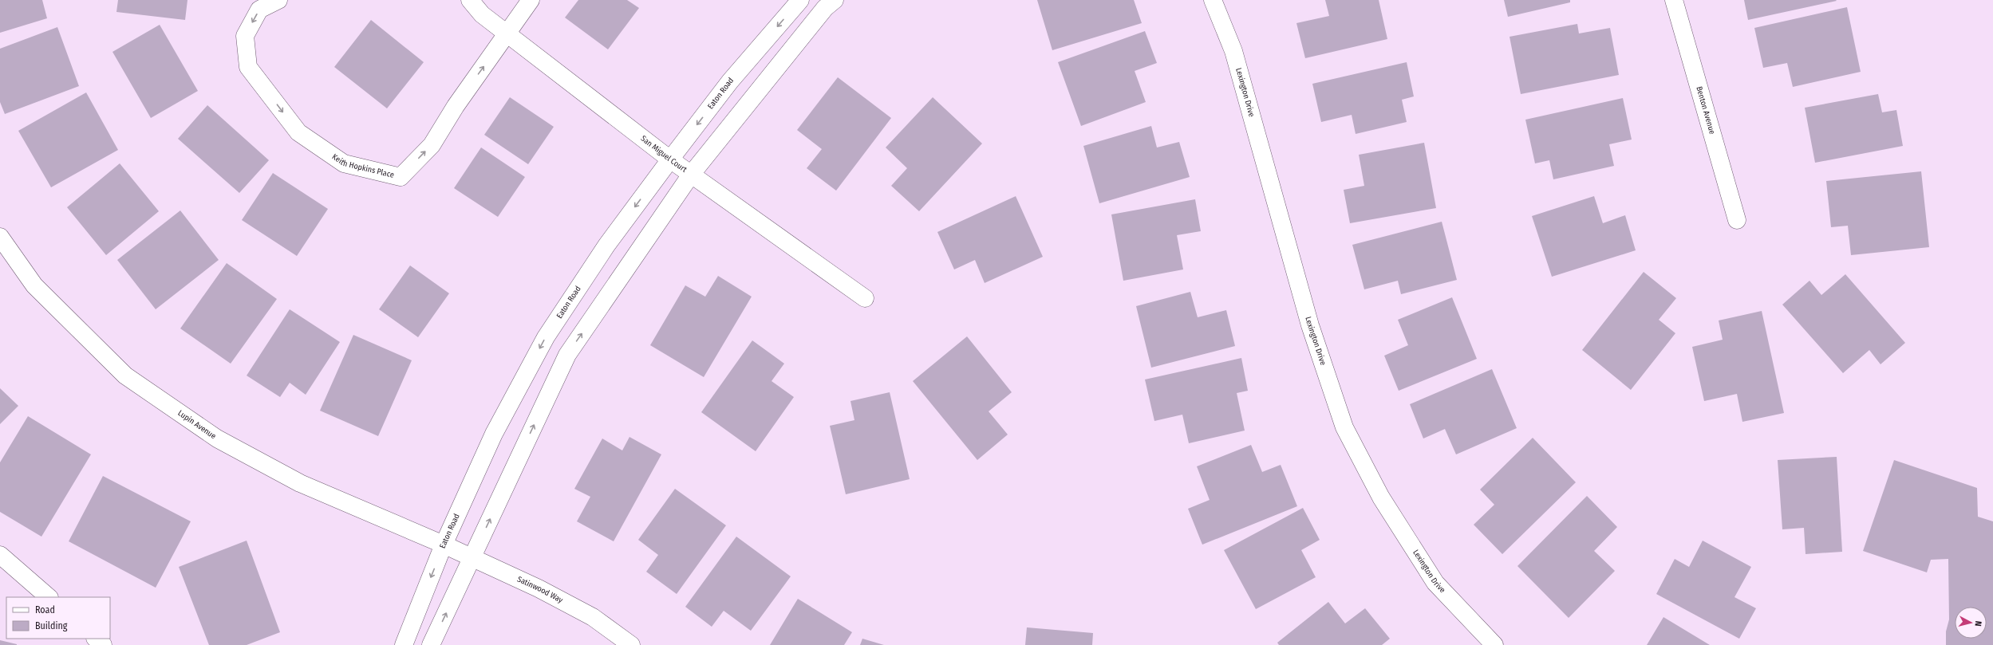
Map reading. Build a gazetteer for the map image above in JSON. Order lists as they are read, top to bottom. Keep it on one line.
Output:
{"streets":{"street":["Lexington Drive","Eaton Road","Benton Avenue","San Miguel Court","Keith Hopkins Place","Lupin Avenue","Satinwood Way"]},"crossings":[["Eaton Road","San Miguel Court"],["Eaton Road","Lupin Avenue"],["Eaton Road","Satinwood Way"],["San Miguel Court","Keith Hopkins Place"],["Lupin Avenue","Satinwood Way"]],"legend":["Road","Building"],"north":"right"}
